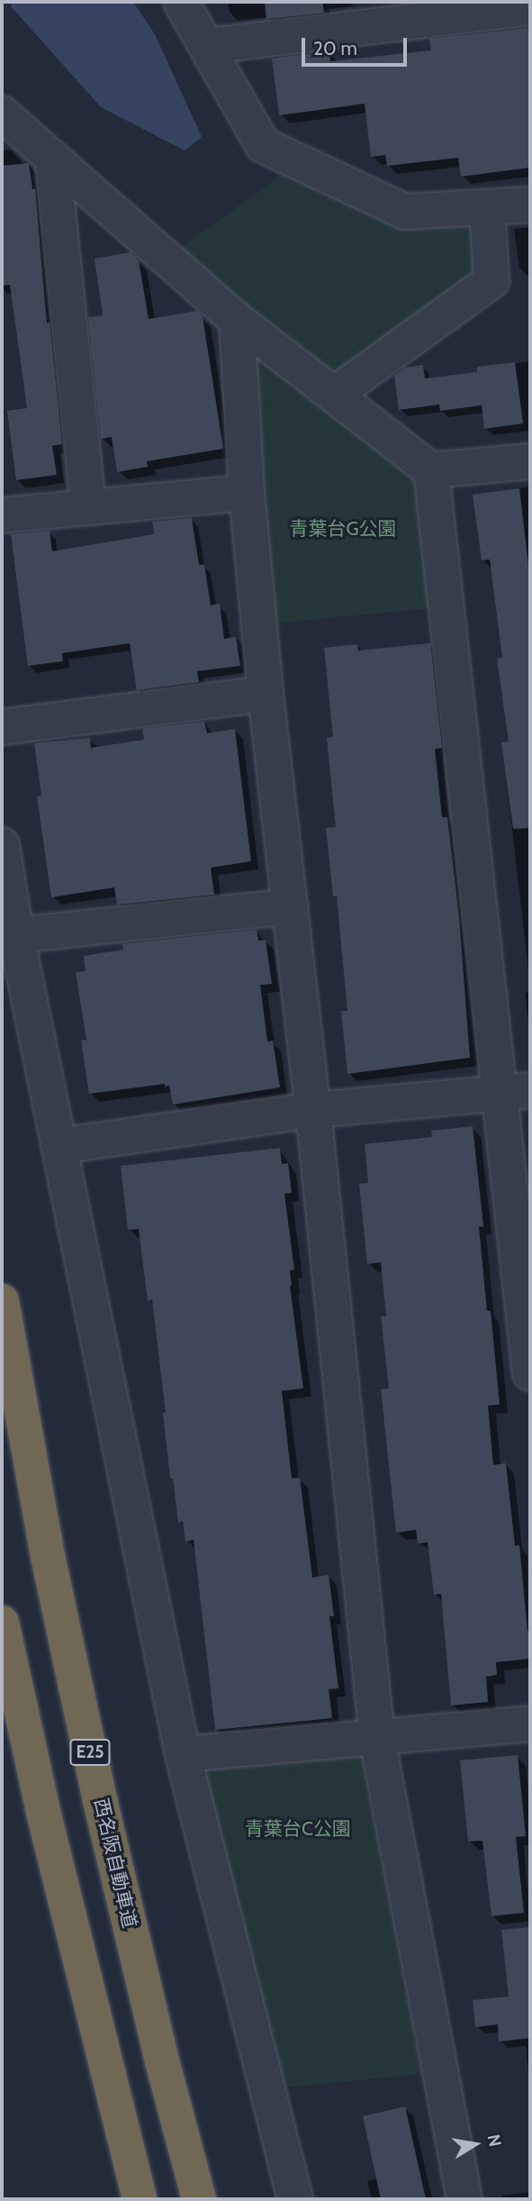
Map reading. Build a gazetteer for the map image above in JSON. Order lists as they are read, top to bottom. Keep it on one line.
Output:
{"streets":{"highway":["E25","西名阪自動車道"]},"parks":["青葉台G公園","青葉台C公園"],"scale_bar":"20 m","north":"right"}
